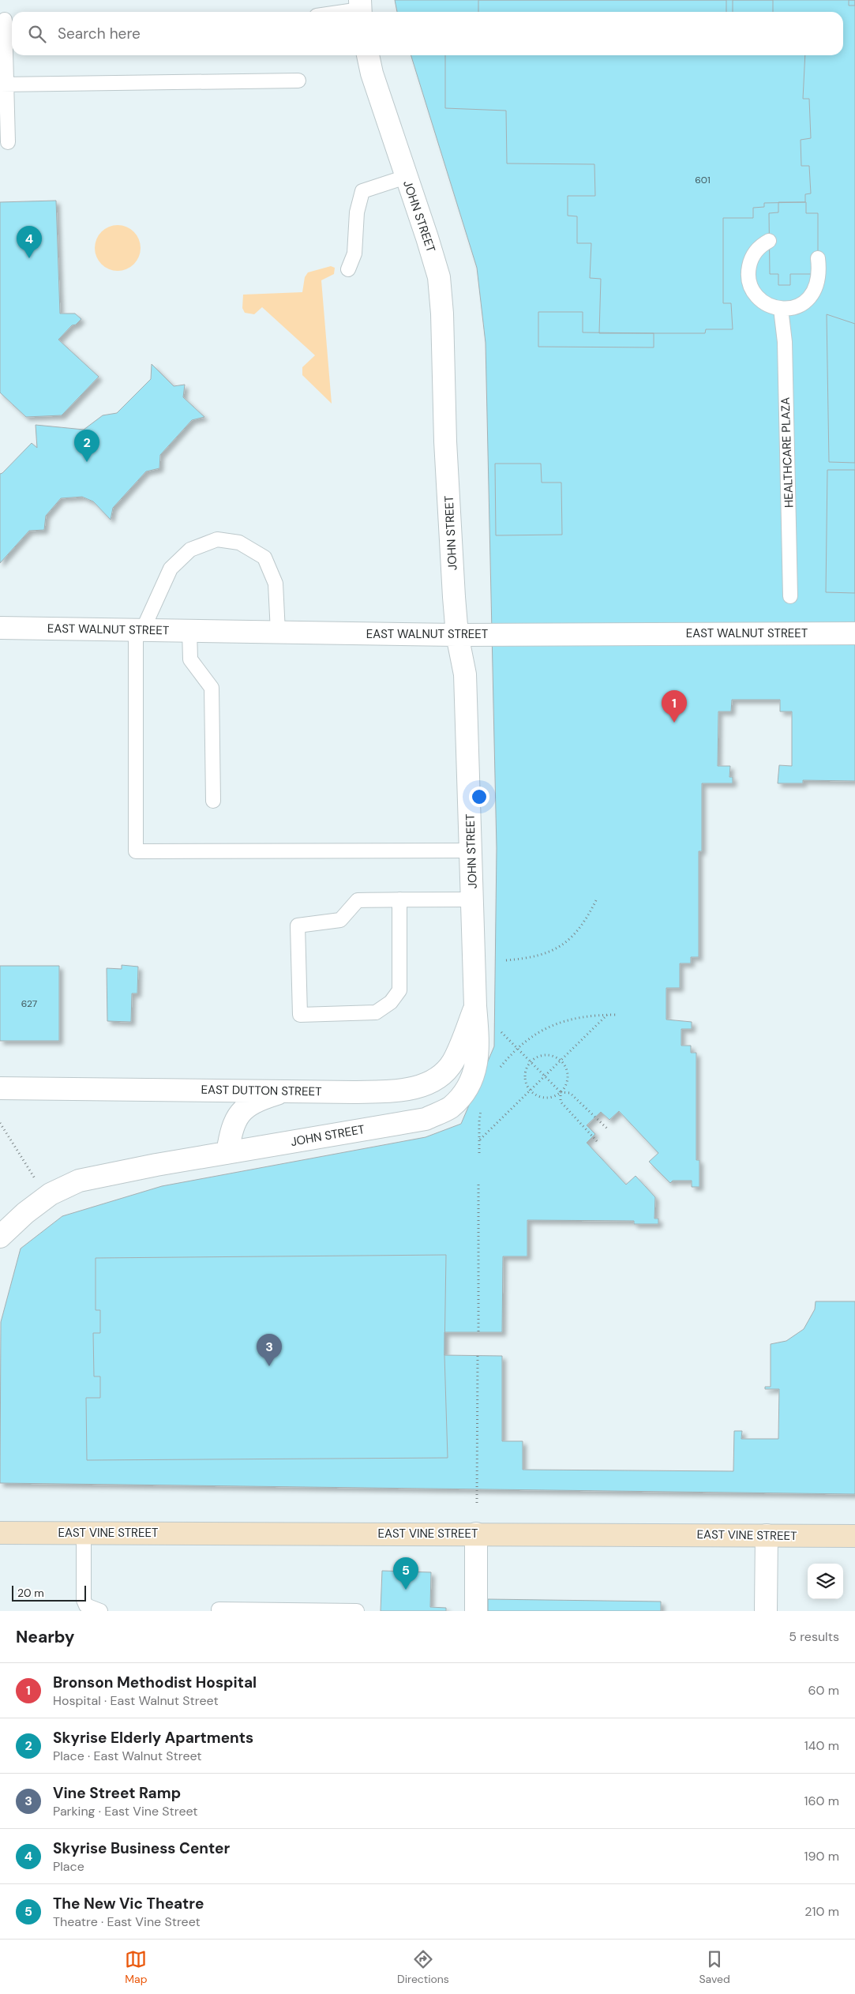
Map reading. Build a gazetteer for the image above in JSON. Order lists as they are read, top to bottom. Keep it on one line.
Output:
{"streets":{"street":["JOHN STREET","EAST WALNUT STREET","EAST DUTTON STREET","EAST VINE STREET"],"lane":["HEALTHCARE PLAZA"]},"crossings":[["JOHN STREET","EAST WALNUT STREET"],["JOHN STREET","EAST DUTTON STREET"]],"house_numbers":["601","627"],"scale_bar":"20 m","page":{"search":"Search here","pins":["4","2","1","3","5"],"scale":"20 m","heading":["Nearby","5 results"],"list":[{"mark":"1","name":"Bronson Methodist Hospital","note":"Hospital · East Walnut Street","value":"60 m"},{"mark":"2","name":"Skyrise Elderly Apartments","note":"Place · East Walnut Street","value":"140 m"},{"mark":"3","name":"Vine Street Ramp","note":"Parking · East Vine Street","value":"160 m"},{"mark":"4","name":"Skyrise Business Center","note":"Place","value":"190 m"},{"mark":"5","name":"The New Vic Theatre","note":"Theatre · East Vine Street","value":"210 m"}],"nav":["Map","Directions","Saved"]}}
